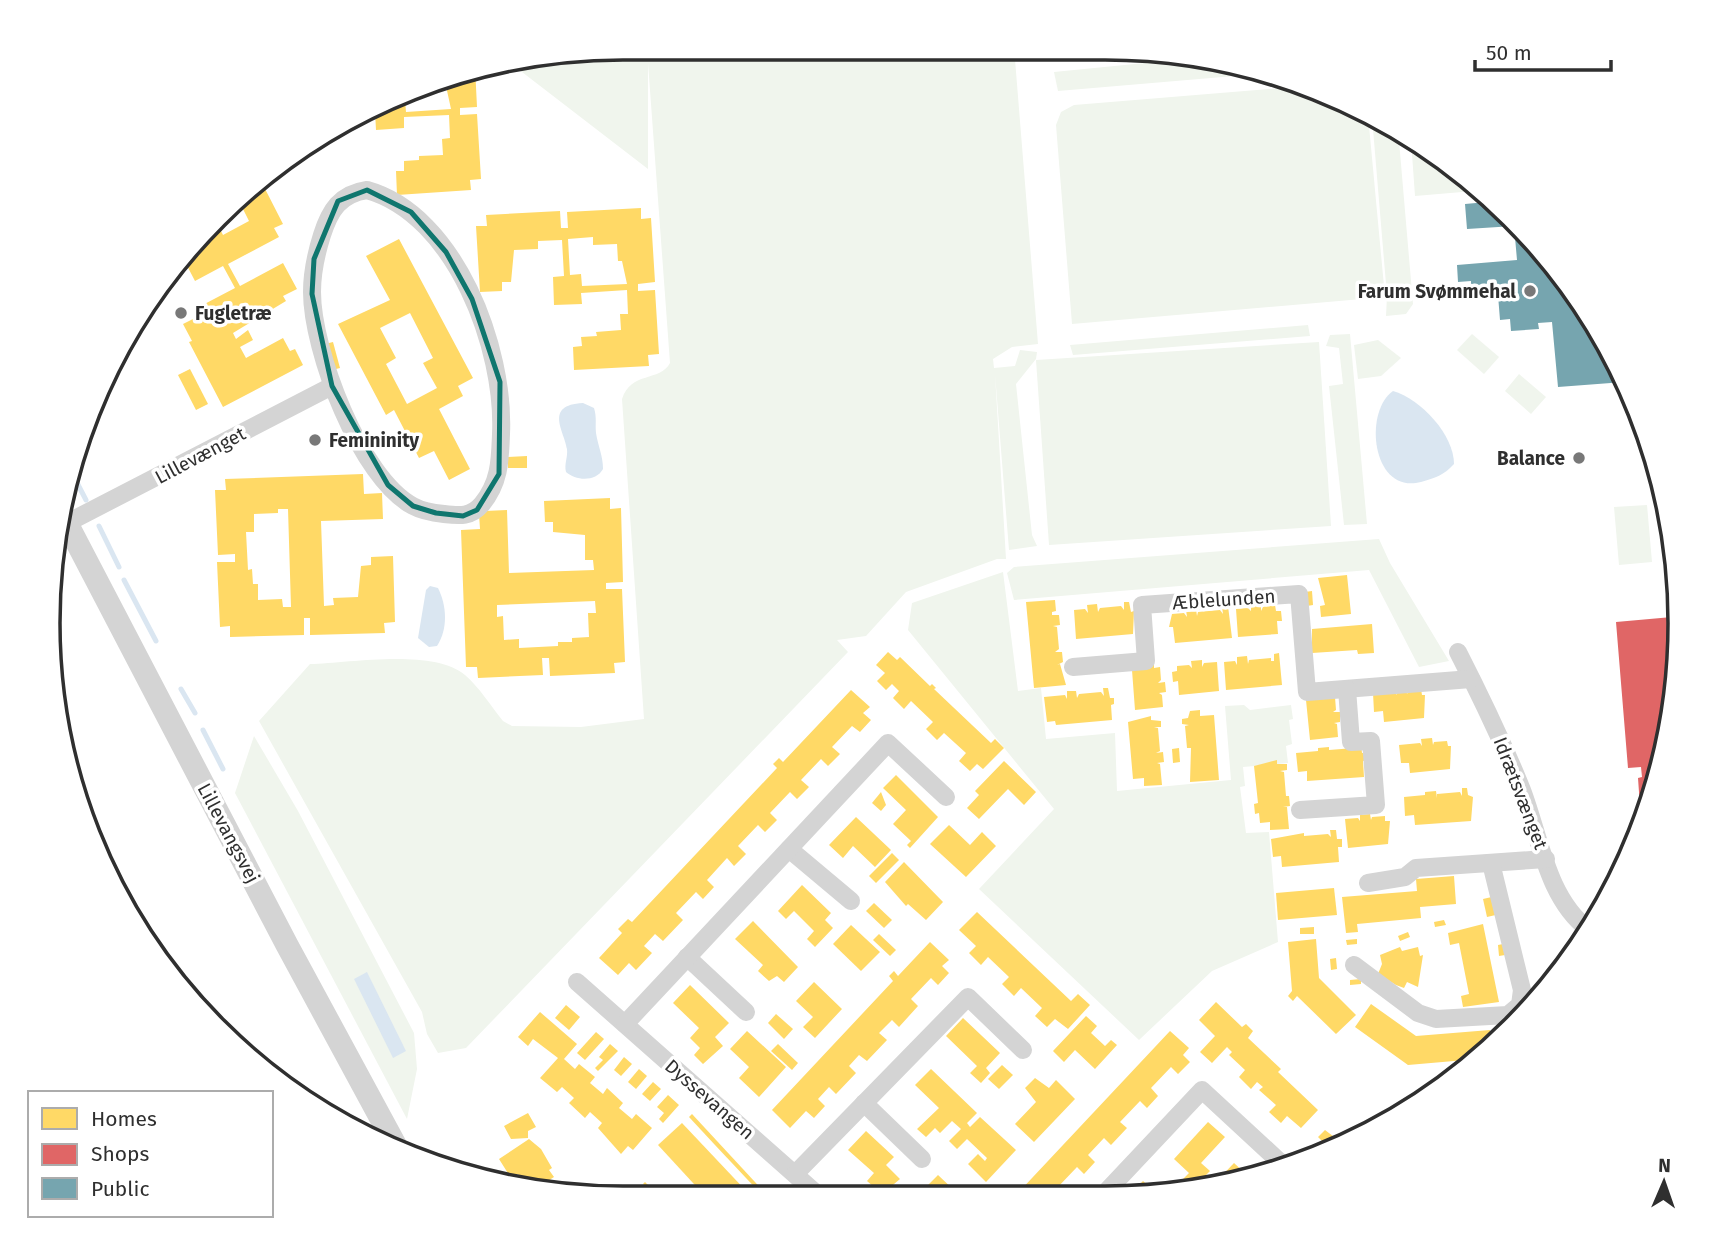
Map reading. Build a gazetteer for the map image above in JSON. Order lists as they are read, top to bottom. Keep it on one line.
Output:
{"streets":{"street":["Lillevænget","Æblelunden","Idrætsvænget","Lillevangsvej","Dyssevangen"]},"crossings":[["Æblelunden","Idrætsvænget"]],"places":["Farum Svømmehal","Fugletræ","Femininity","Balance"],"legend":["Homes","Shops","Public"],"scale_bar":"50 m","north":"top"}
